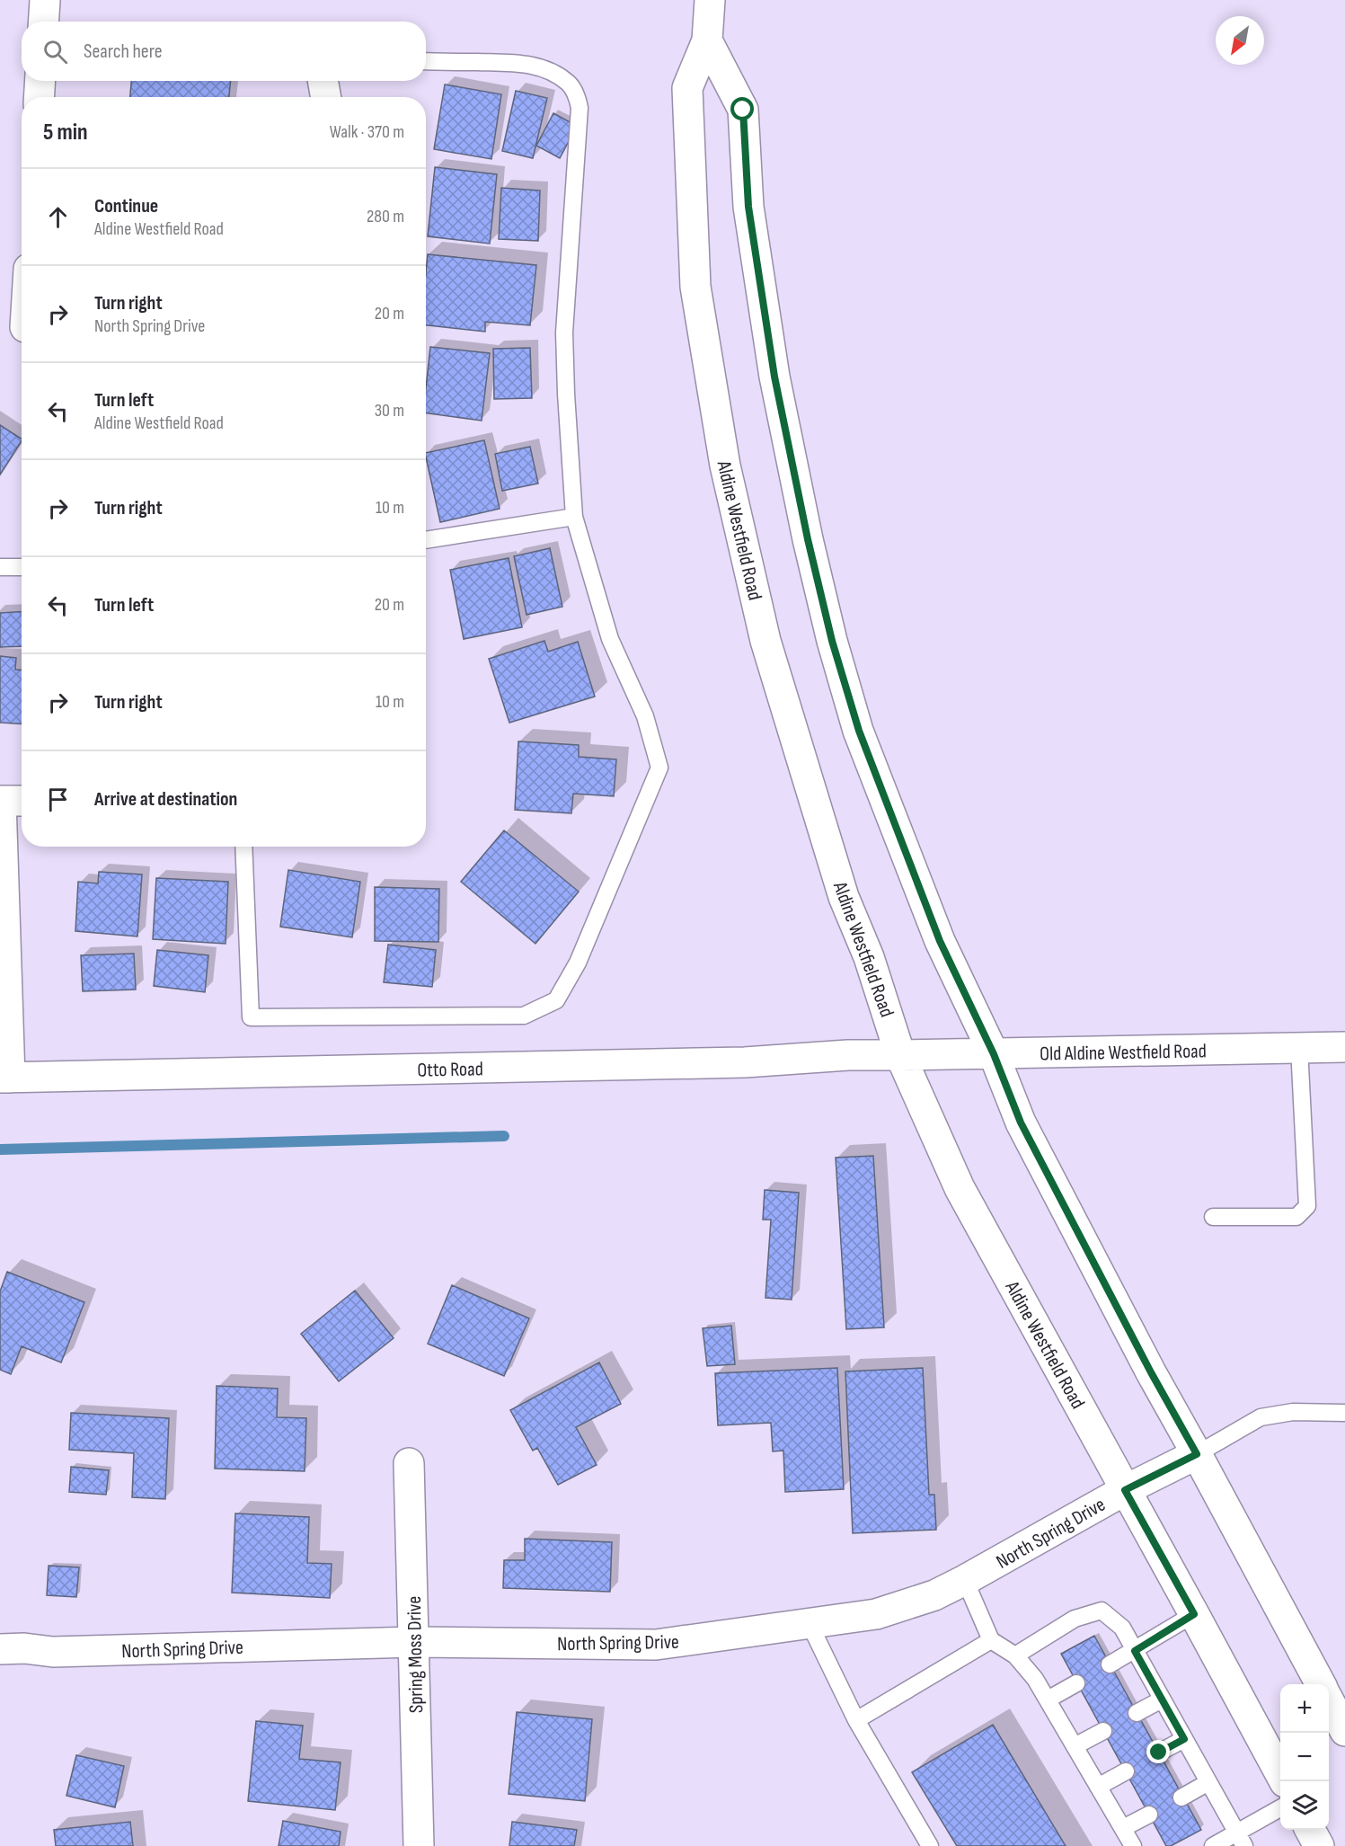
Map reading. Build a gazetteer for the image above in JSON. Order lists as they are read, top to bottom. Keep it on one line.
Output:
{"streets":{"main road":["Aldine Westfield Road","Old Aldine Westfield Road","Otto Road","North Spring Drive","Spring Moss Drive"]},"crossings":[["Aldine Westfield Road","Old Aldine Westfield Road"],["Aldine Westfield Road","Otto Road"],["Aldine Westfield Road","North Spring Drive"],["Old Aldine Westfield Road","Otto Road"],["North Spring Drive","Spring Moss Drive"]],"north":"bottom left","page":{"search":"Search here","heading":["5 min","Walk · 370 m"],"list":[["Continue","Aldine Westfield Road","280 m"],["Turn right","North Spring Drive","20 m"],["Turn left","Aldine Westfield Road","30 m"],["Turn right","10 m"],["Turn left","20 m"],["Turn right","10 m"],"Arrive at destination"],"map_buttons":["+","−"]}}
